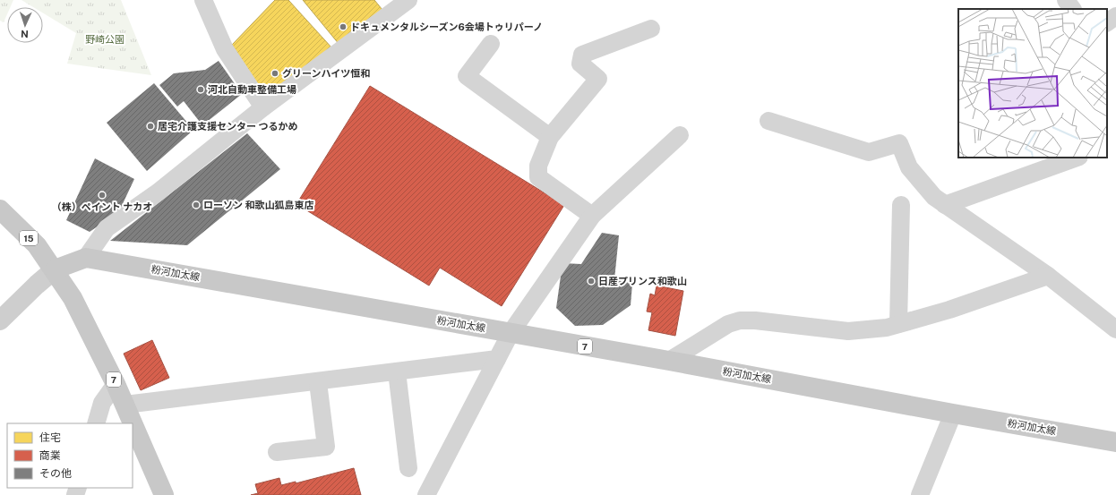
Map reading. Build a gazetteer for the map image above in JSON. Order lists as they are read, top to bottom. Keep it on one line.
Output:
{"streets":{"main road":["15","粉河加太線","7"]},"crossings":[["15","粉河加太線"],["15","7"],["粉河加太線","7"]],"parks":["野崎公園"],"places":["ドキュメンタルシーズン6会場トゥリパーノ","グリーンハイツ恒和","河北自動車整備工場","居宅介護支援センター つるかめ","（株）ペイント ナカオ","ローソン 和歌山狐島東店","日産プリンス和歌山"],"legend":["住宅","商業","その他"],"north":"bottom"}
